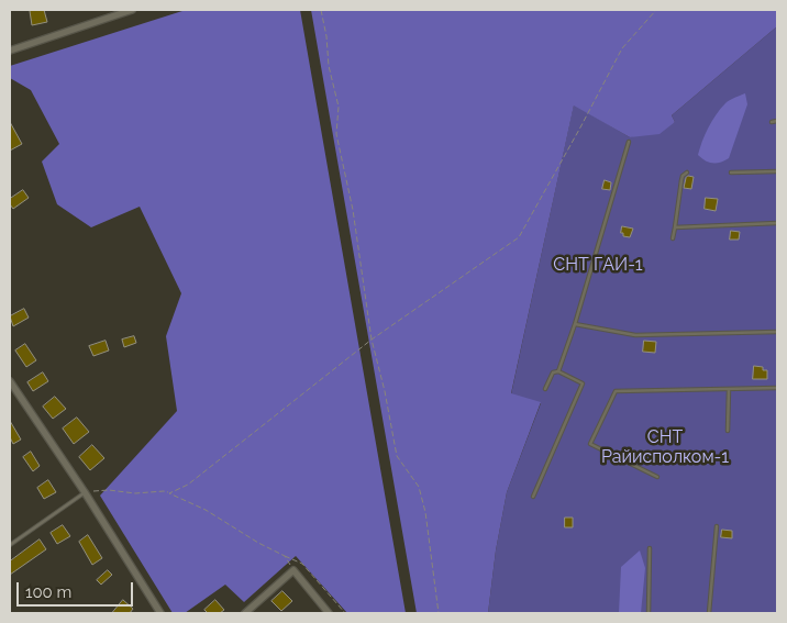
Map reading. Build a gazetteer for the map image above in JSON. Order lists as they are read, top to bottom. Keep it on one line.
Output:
{"parks":["СНТ ГАИ-1","СНТ Райисполком-1"],"scale_bar":"100 m"}
